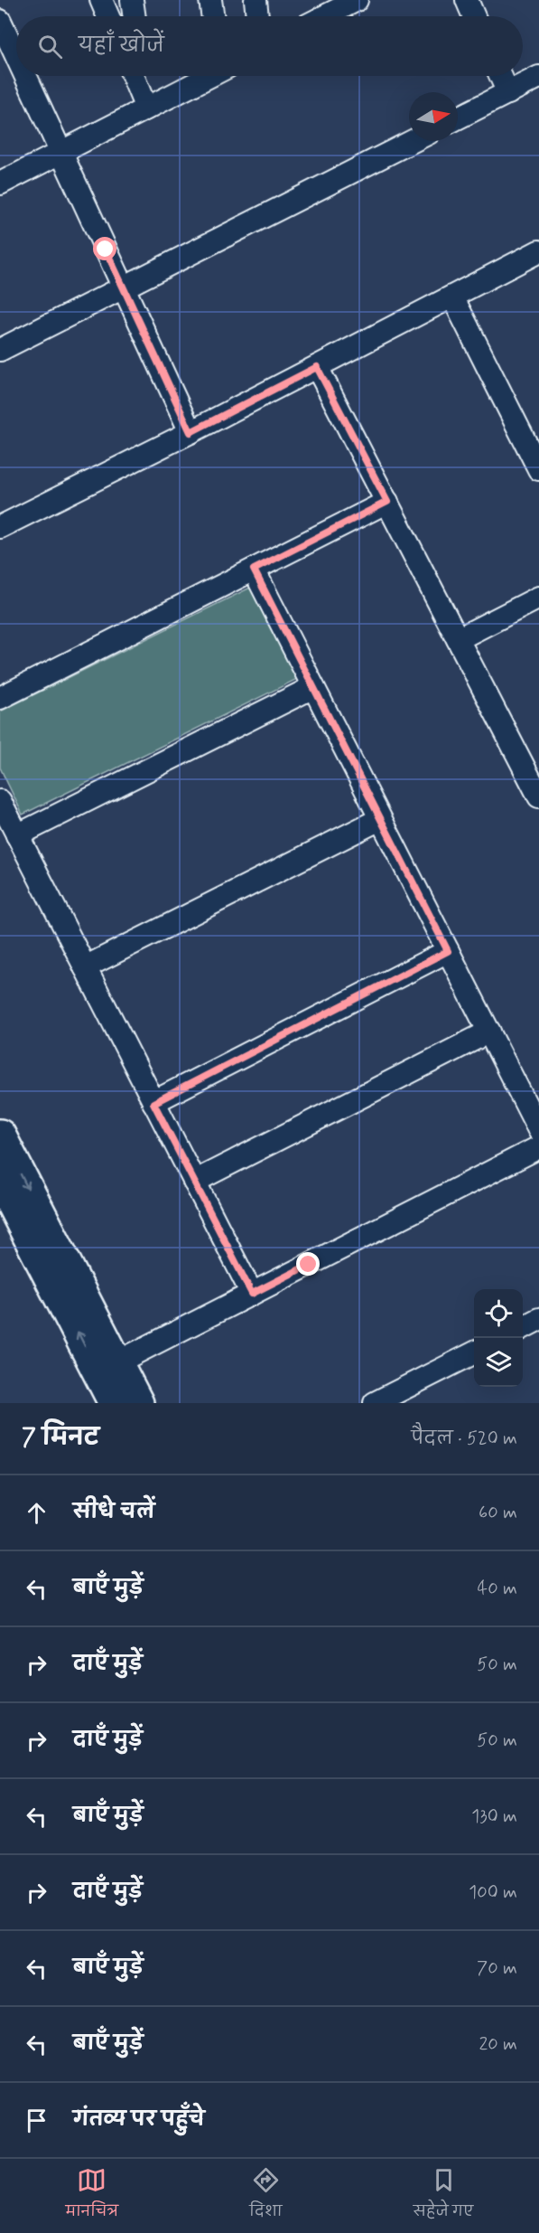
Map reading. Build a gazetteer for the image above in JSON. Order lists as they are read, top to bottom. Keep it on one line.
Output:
{"north":"right","page":{"search":"यहाँ खोजें","heading":["7 मिनट","पैदल · 520 m"],"list":[["सीधे चलें","60 m"],["बाएँ मुड़ें","40 m"],["दाएँ मुड़ें","50 m"],["दाएँ मुड़ें","50 m"],["बाएँ मुड़ें","130 m"],["दाएँ मुड़ें","100 m"],["बाएँ मुड़ें","70 m"],["बाएँ मुड़ें","20 m"],"गंतव्य पर पहुँचे"],"nav":["मानचित्र","दिशा","सहेजे गए"]}}
